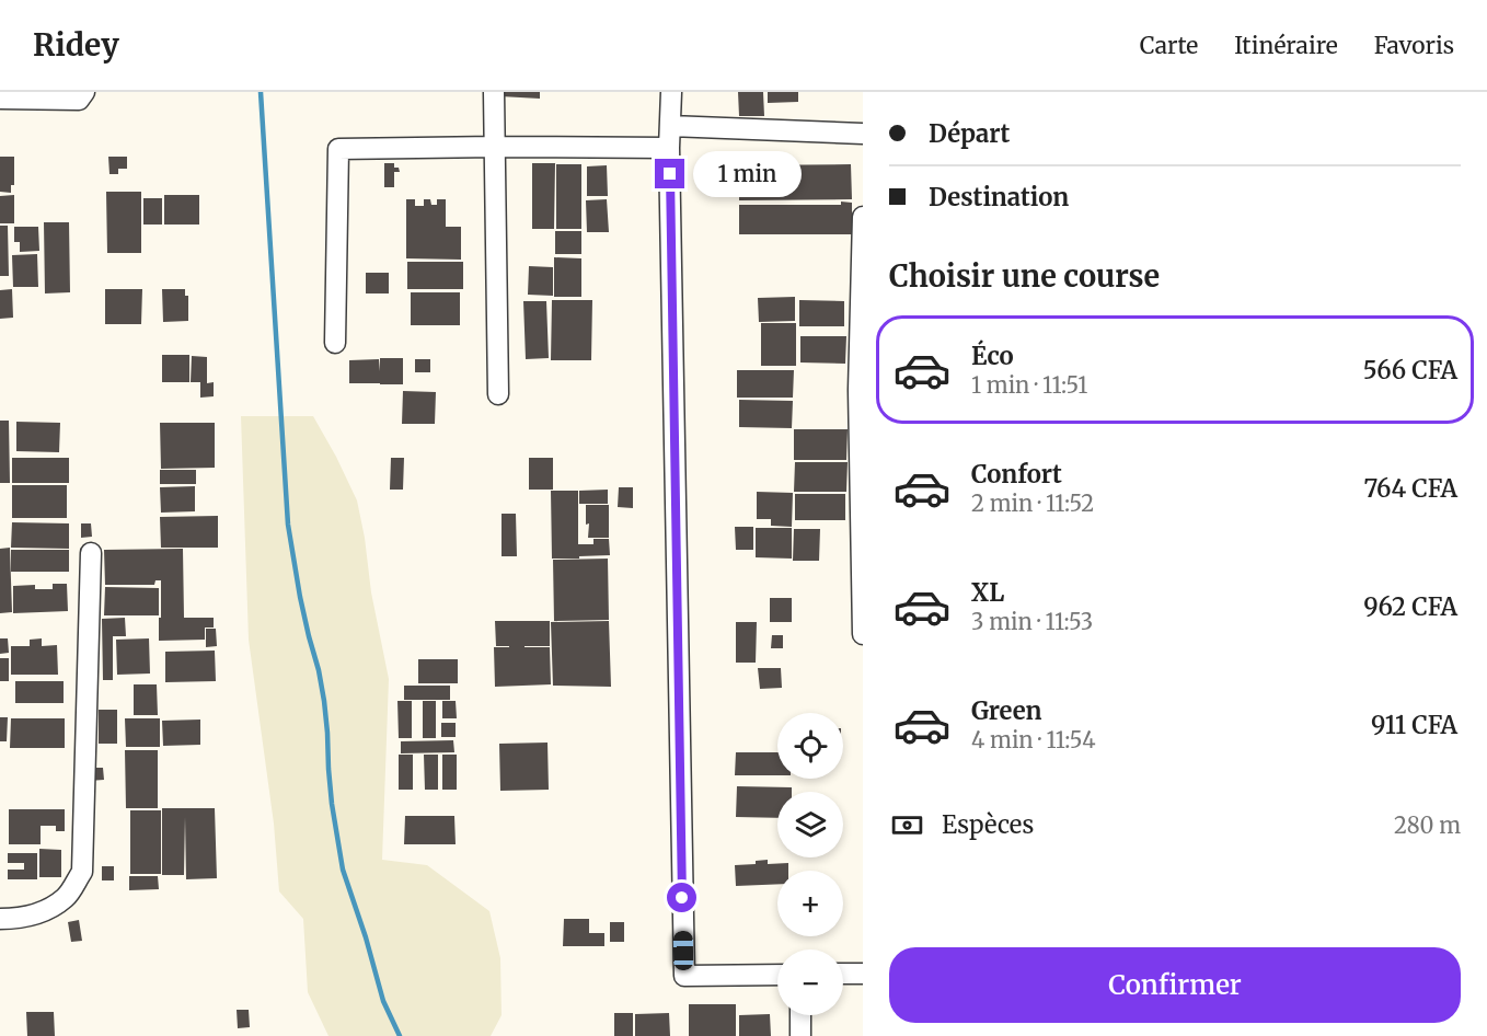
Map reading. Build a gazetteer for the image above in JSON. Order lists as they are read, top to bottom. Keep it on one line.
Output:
{"page":{"header":"Ridey","nav":["Carte","Itinéraire","Favoris"],"banner":["Départ","Destination"],"bubble":"1 min","heading":"Choisir une course","list":[{"name":"Éco","note":"1 min · 11:51","value":"566 CFA"},{"name":"Confort","note":"2 min · 11:52","value":"764 CFA"},{"name":"XL","note":"3 min · 11:53","value":"962 CFA"},{"name":"Green","note":"4 min · 11:54","value":"911 CFA"}],"map_buttons":["+","−"],"pay":["Espèces","280 m"],"buttons":"Confirmer"}}
